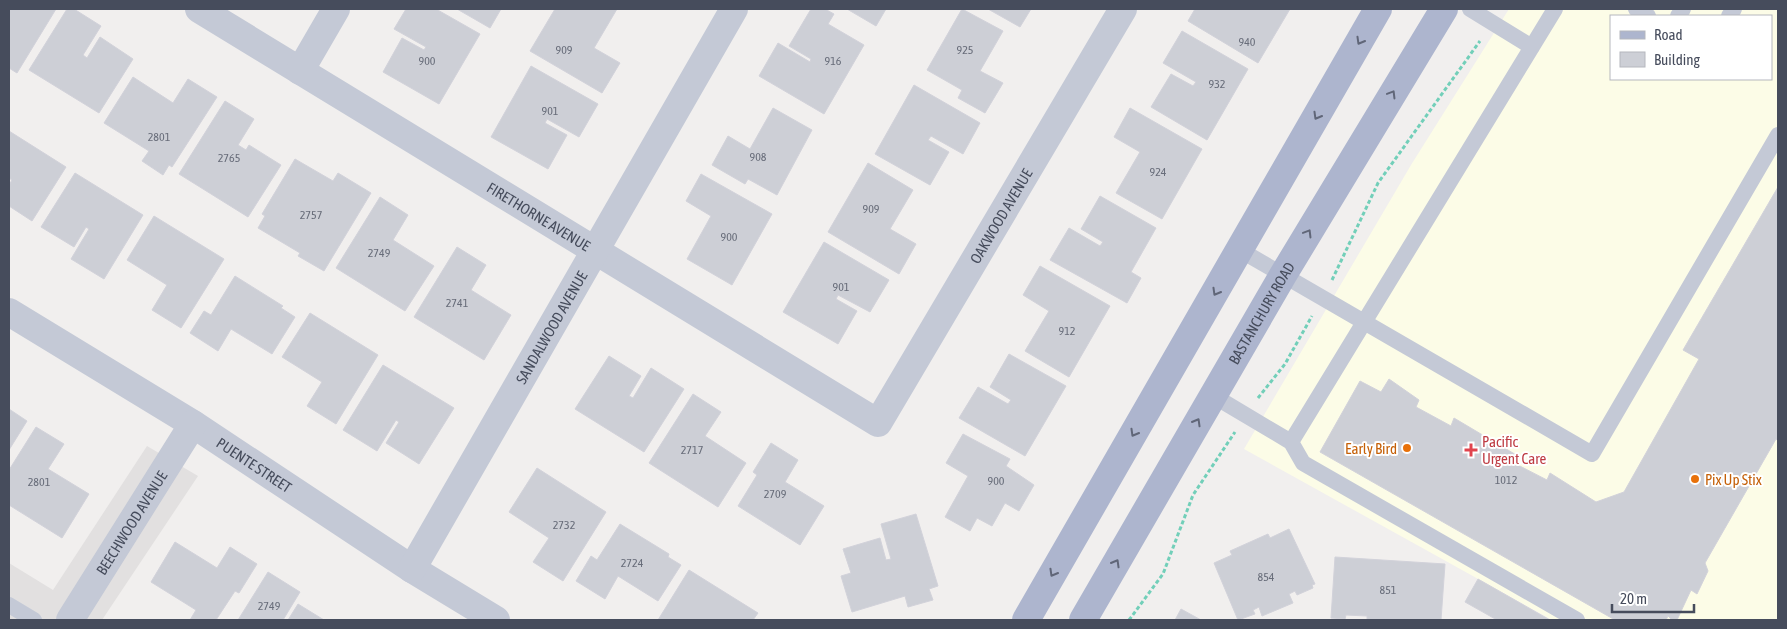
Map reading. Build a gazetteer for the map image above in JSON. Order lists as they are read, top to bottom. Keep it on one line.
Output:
{"streets":{"main road":["BASTANCHURY ROAD"],"street":["FIRETHORNE AVENUE","OAKWOOD AVENUE","SANDALWOOD AVENUE","PUENTE STREET","BEECHWOOD AVENUE"]},"crossings":[["FIRETHORNE AVENUE","OAKWOOD AVENUE"],["FIRETHORNE AVENUE","SANDALWOOD AVENUE"],["SANDALWOOD AVENUE","PUENTE STREET"],["PUENTE STREET","BEECHWOOD AVENUE"]],"places":{"other":["Early Bird","Pix Up Stix"],"health":["Pacific Urgent Care"]},"house_numbers":["940","909","925","900","916","932","901","2801","908","2765","924","909","2757","900","2749","901","2741","912","2717","1012","900","2801","2709","2732","2724","854","851","2749"],"legend":["Road","Building"],"scale_bar":"20 m"}
